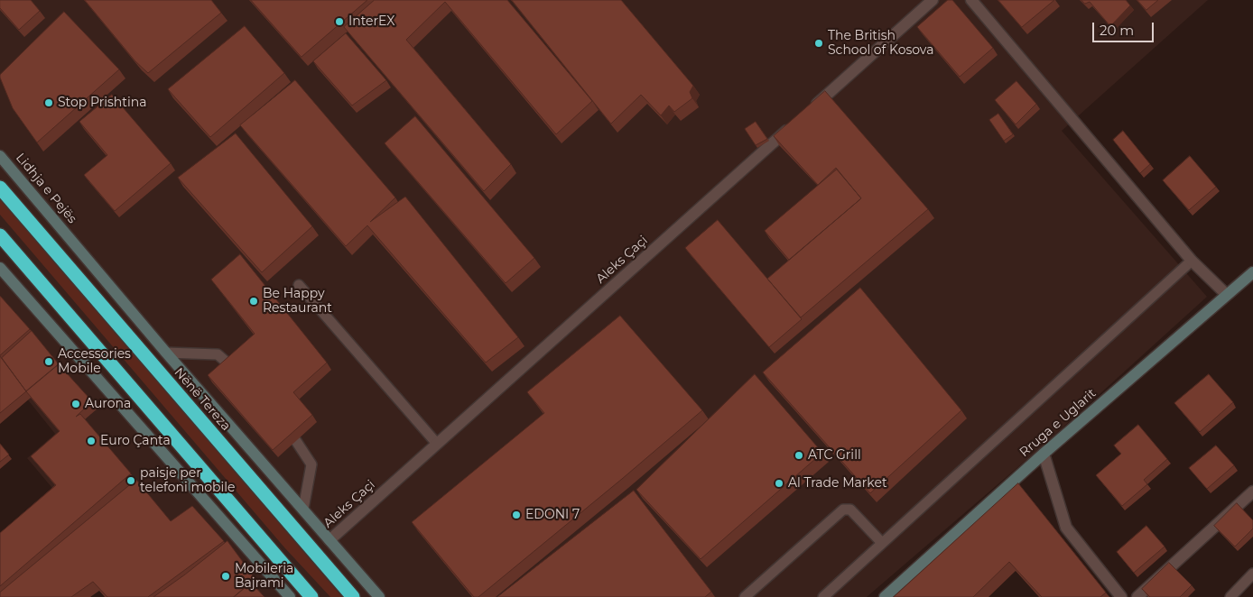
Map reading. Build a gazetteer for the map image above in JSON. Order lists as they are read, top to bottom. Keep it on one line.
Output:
{"streets":{"highway":["Nënë Tereza"],"street":["Lidhja e Pejës","Aleks Çaçi","Rruga e Uglarit"]},"crossings":[["Lidhja e Pejës","Nënë Tereza"],["Aleks Çaçi","Nënë Tereza"]],"places":["InterEX","The British School of Kosova","Stop Prishtina","Be Happy Restaurant","Accessories Mobile","Aurona","Euro Çanta","ATC Grill","paisje per telefoni mobile","Al Trade Market","EDONI 7","Mobileria Bajrami"],"scale_bar":"20 m"}
